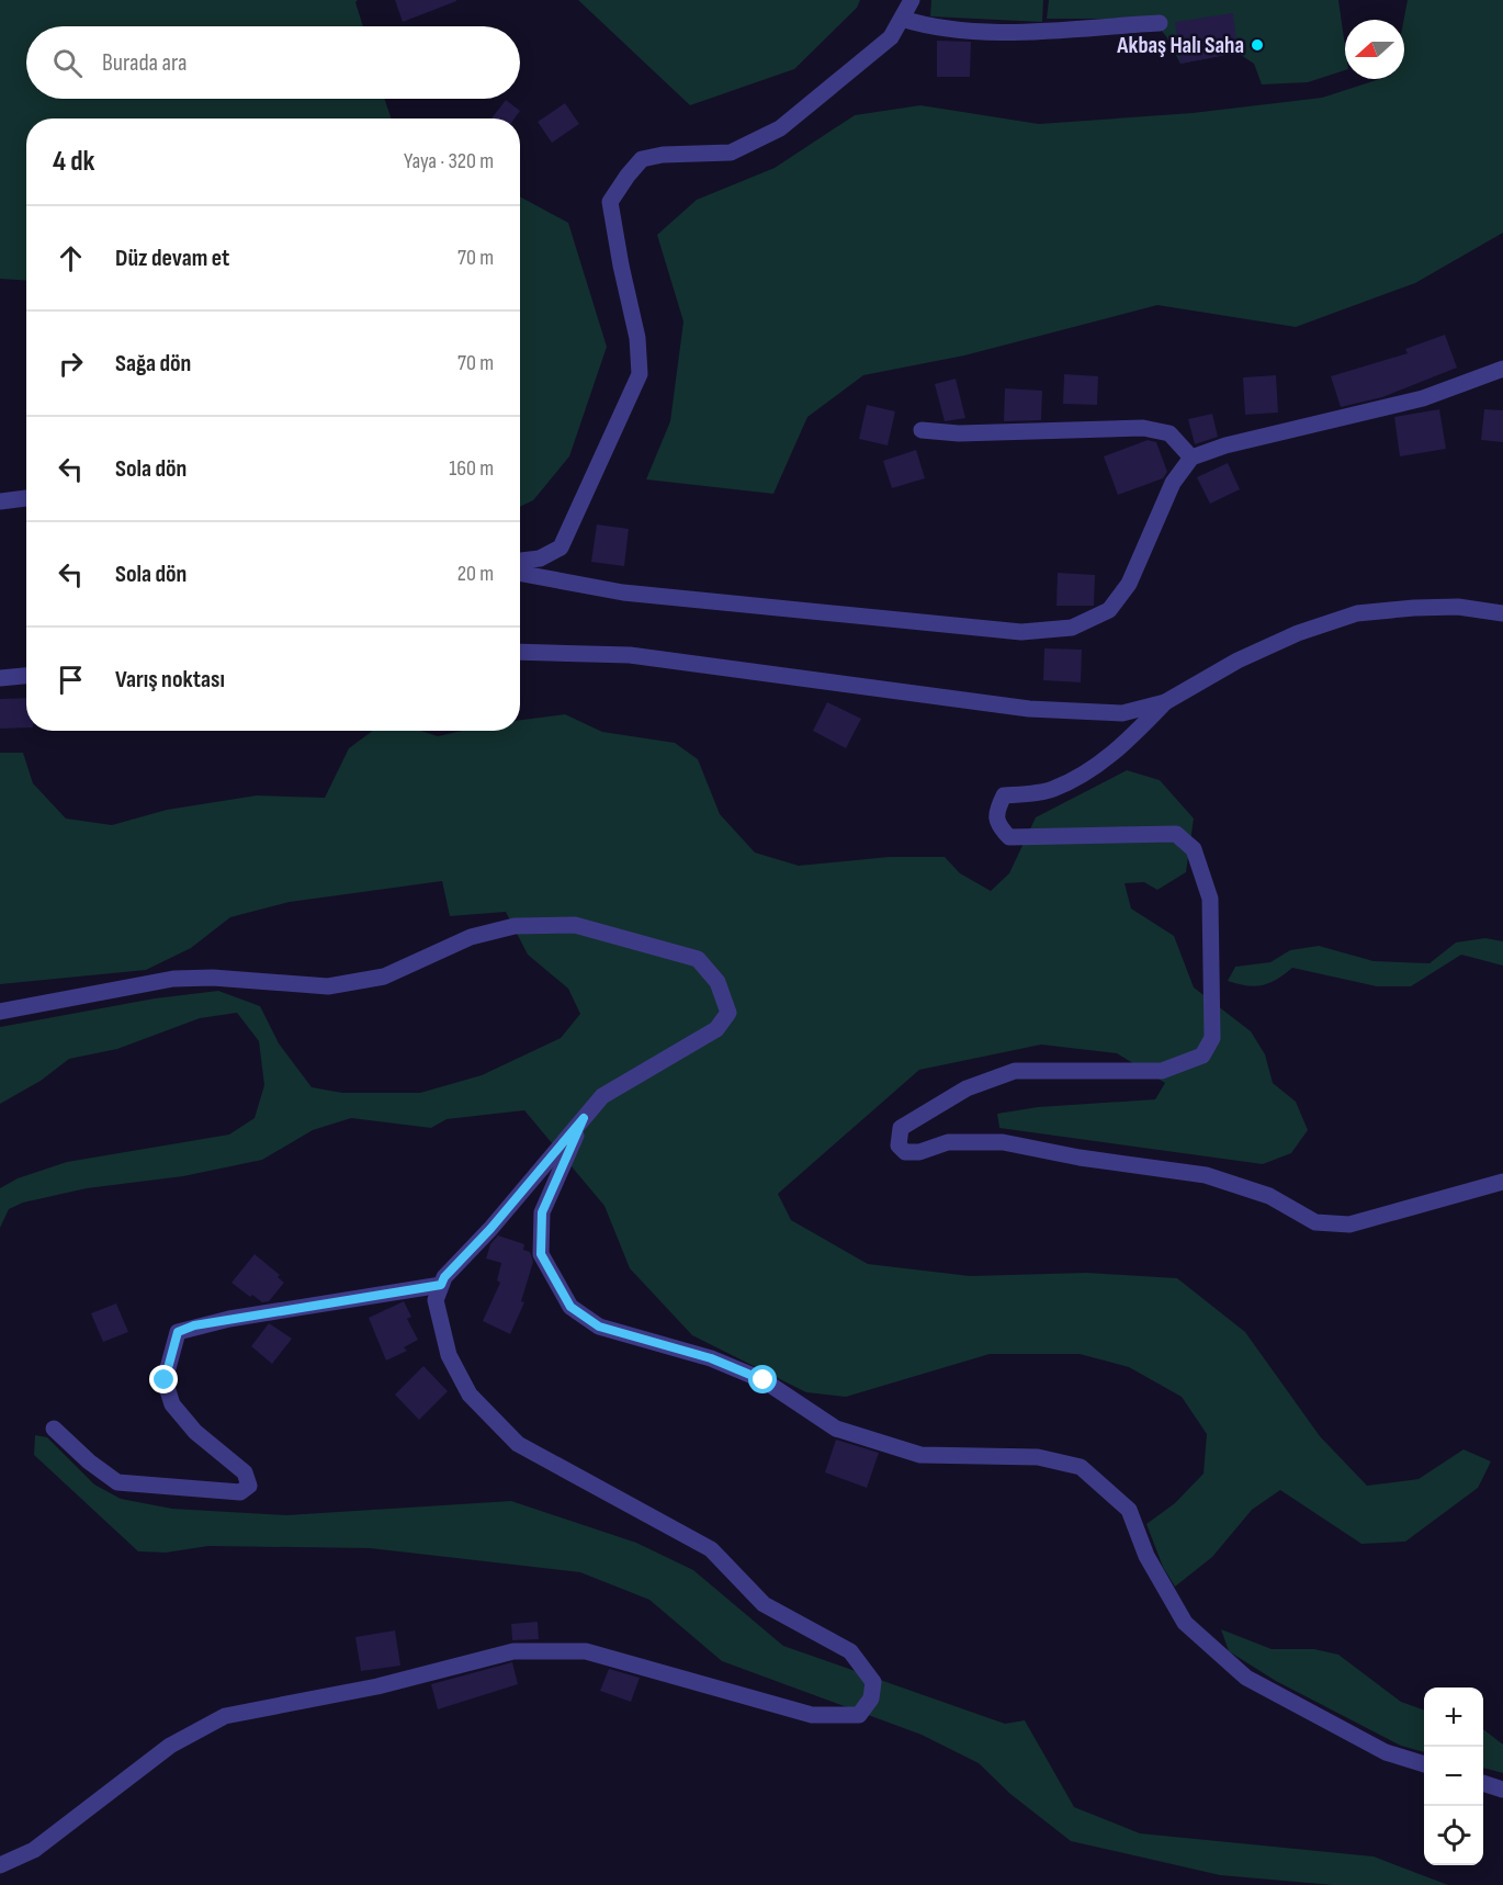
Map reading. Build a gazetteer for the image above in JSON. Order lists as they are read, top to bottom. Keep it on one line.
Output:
{"places":["Akbaş Halı Saha"],"north":"left","page":{"search":"Burada ara","heading":["4 dk","Yaya · 320 m"],"list":[["Düz devam et","70 m"],["Sağa dön","70 m"],["Sola dön","160 m"],["Sola dön","20 m"],"Varış noktası"],"map_buttons":["+","−"]}}
